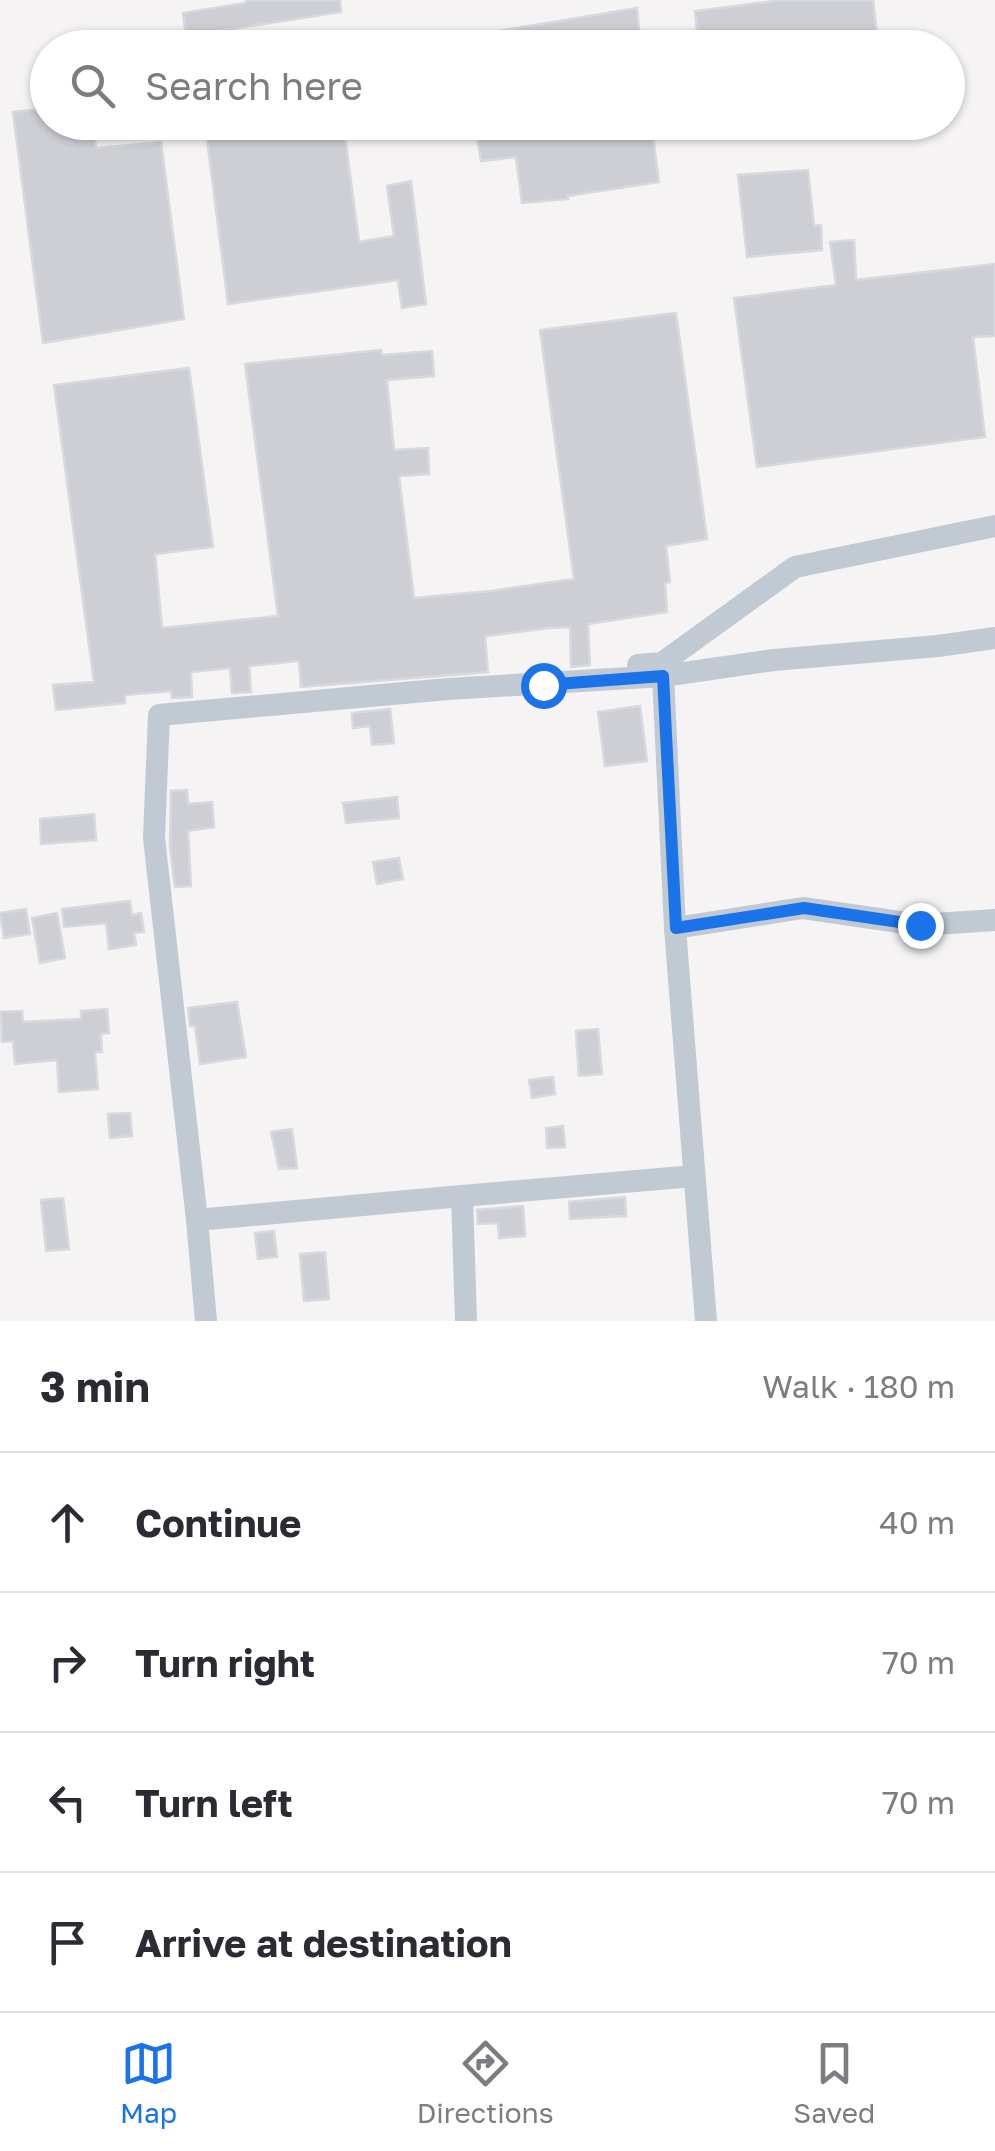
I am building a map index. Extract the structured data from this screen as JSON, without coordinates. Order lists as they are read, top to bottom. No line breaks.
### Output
{"page":{"search":"Search here","heading":["3 min","Walk · 180 m"],"list":[["Continue","40 m"],["Turn right","70 m"],["Turn left","70 m"],"Arrive at destination"],"nav":["Map","Directions","Saved"]}}
